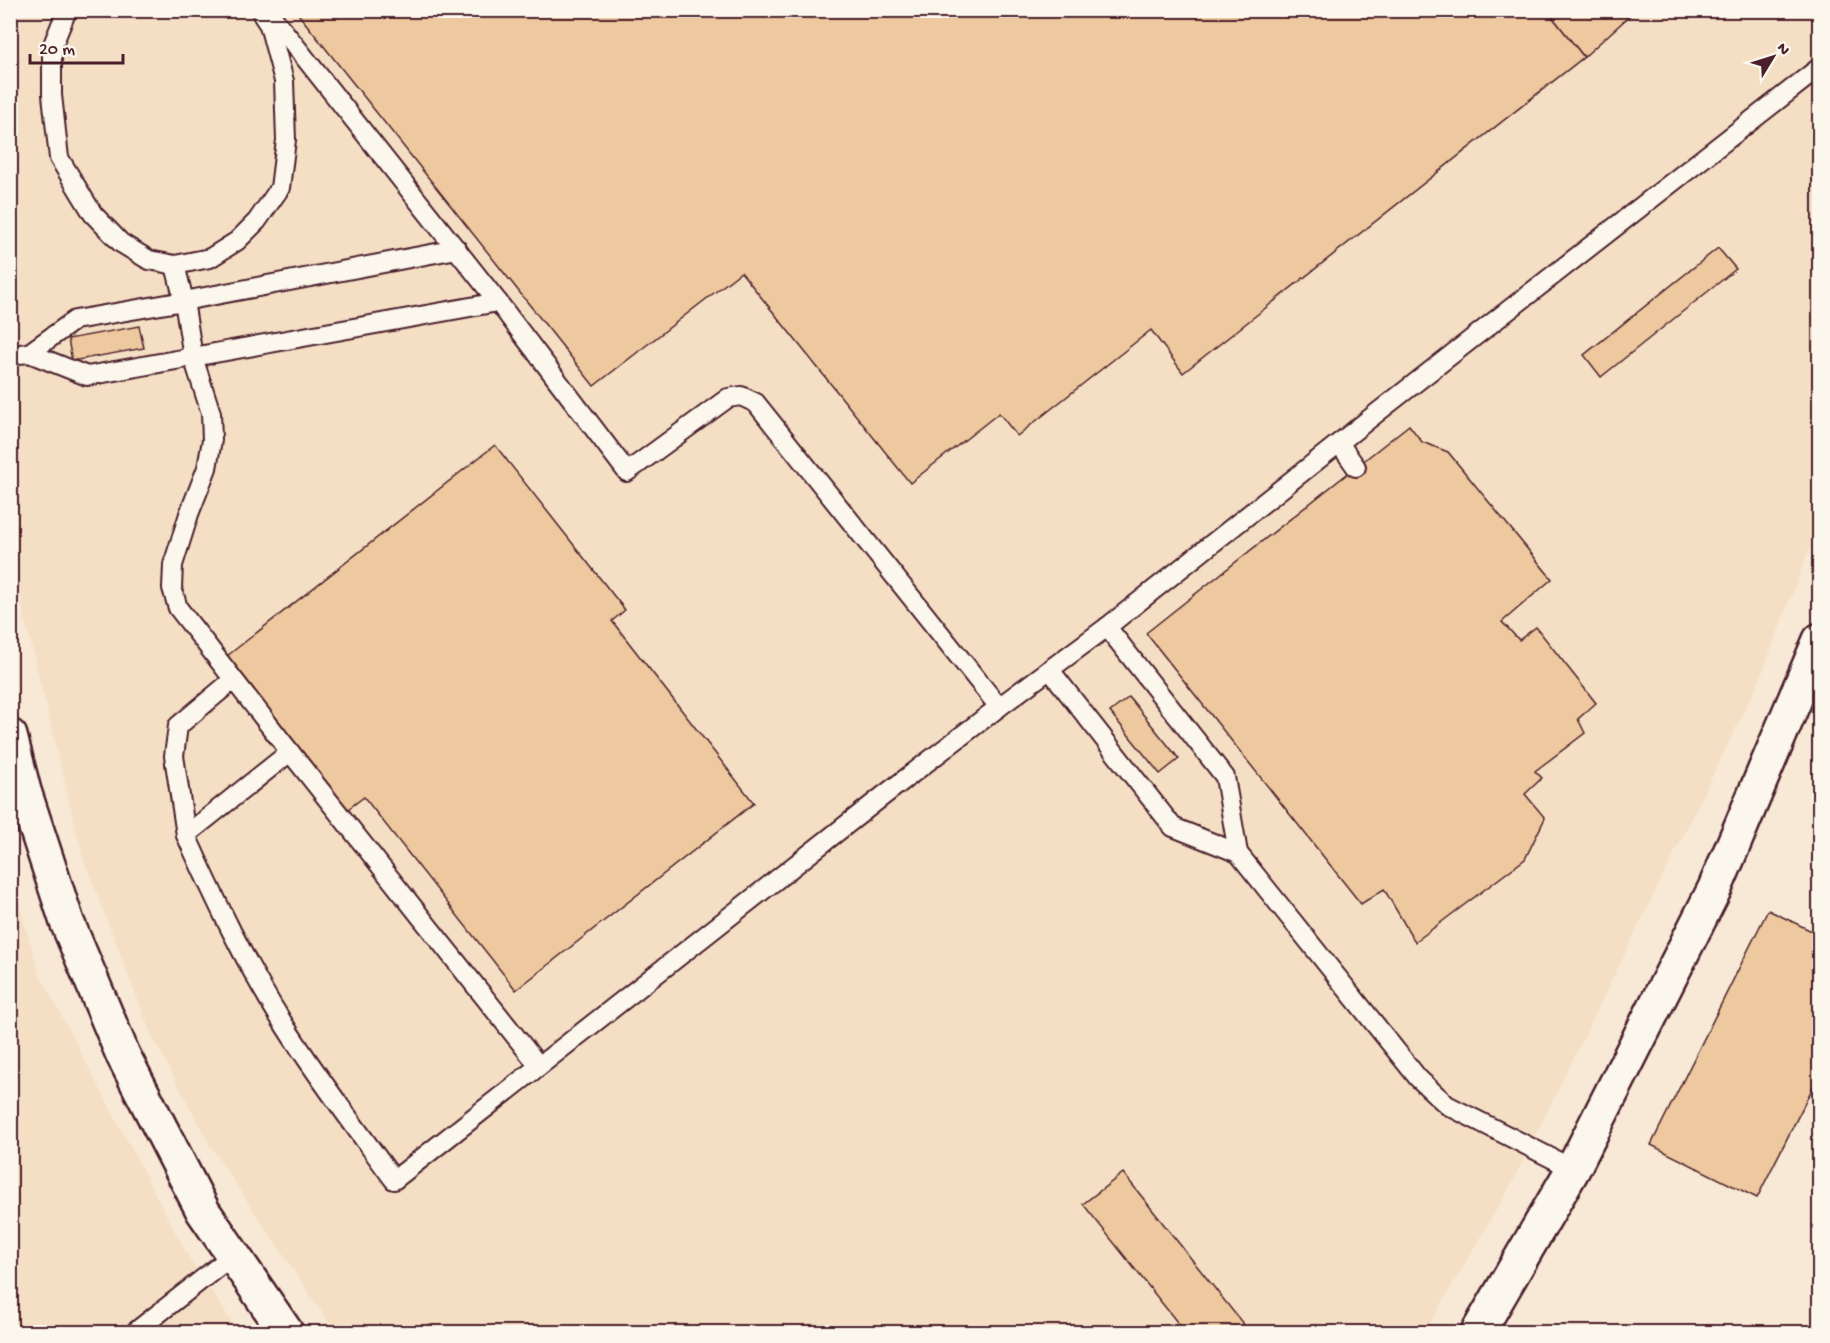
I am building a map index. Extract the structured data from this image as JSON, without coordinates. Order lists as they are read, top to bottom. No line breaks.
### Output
{"scale_bar":"20 m","north":"top right"}
